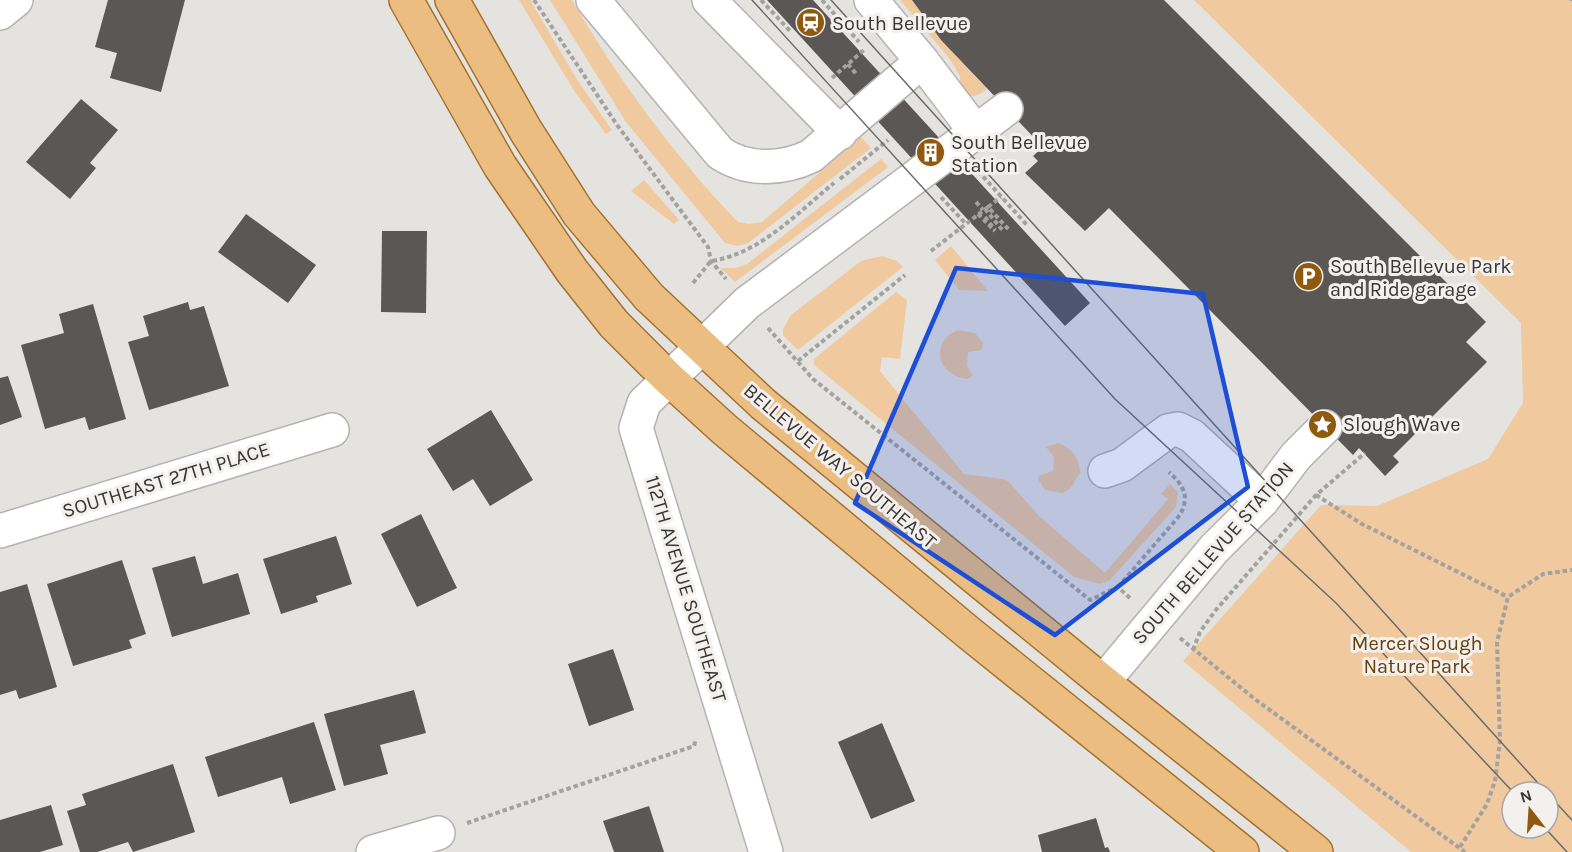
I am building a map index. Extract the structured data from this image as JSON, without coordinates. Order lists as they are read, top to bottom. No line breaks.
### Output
{"streets":{"main road":["BELLEVUE WAY SOUTHEAST"],"street":["SOUTHEAST 27TH PLACE","SOUTH BELLEVUE STATION","112TH AVENUE SOUTHEAST"]},"crossings":[["BELLEVUE WAY SOUTHEAST","SOUTH BELLEVUE STATION"],["BELLEVUE WAY SOUTHEAST","112TH AVENUE SOUTHEAST"]],"parks":["Mercer Slough Nature Park"],"places":{"station":["South Bellevue"],"building":["South Bellevue Station"],"parking":["South Bellevue Park and Ride garage"],"place":["Slough Wave"]},"north":"top"}
